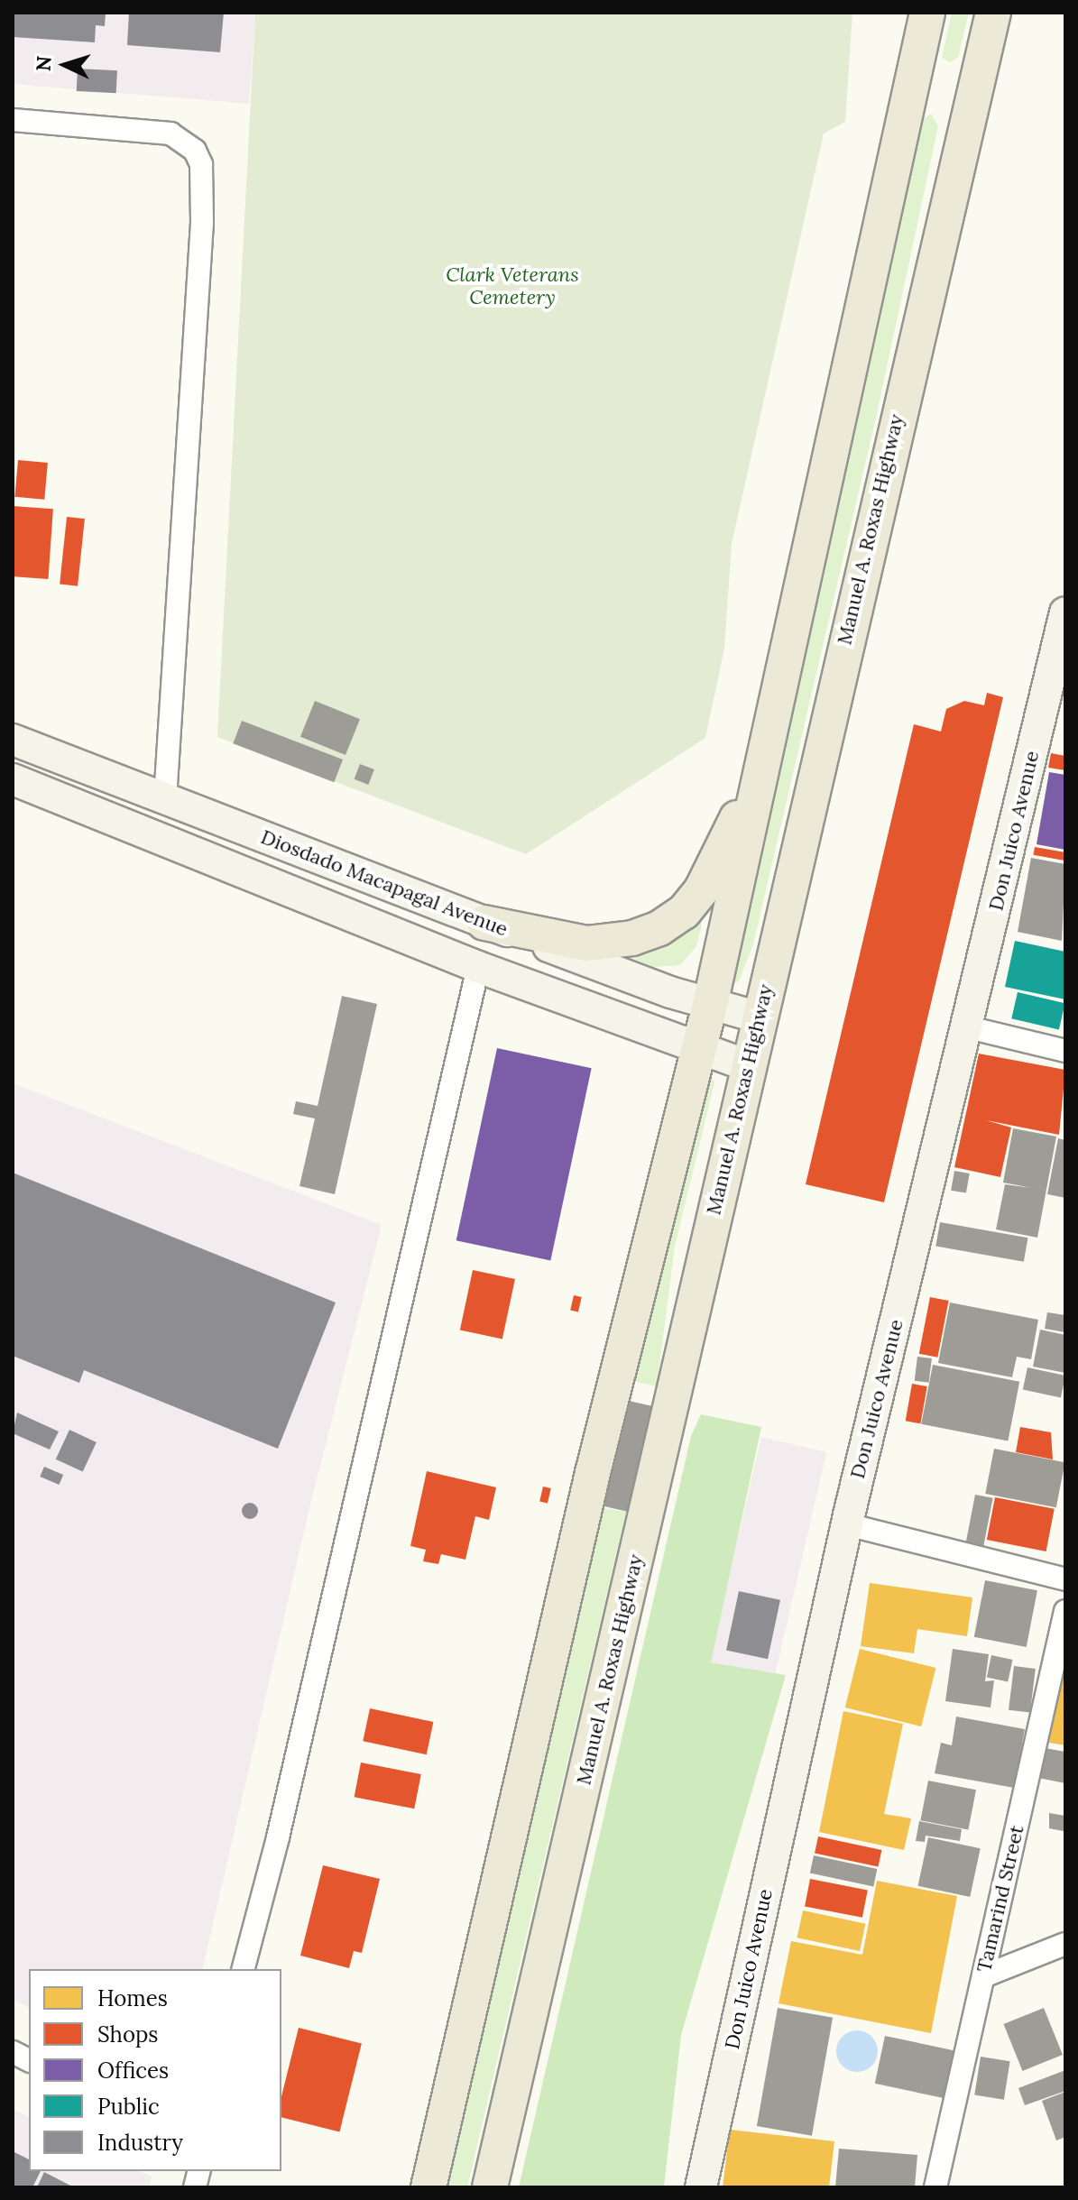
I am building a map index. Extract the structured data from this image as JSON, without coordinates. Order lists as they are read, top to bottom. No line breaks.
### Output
{"streets":{"main road":["Manuel A. Roxas Highway","Don Juico Avenue","Diosdado Macapagal Avenue"],"street":["Tamarind Street"]},"crossings":[["Manuel A. Roxas Highway","Diosdado Macapagal Avenue"]],"parks":["Clark Veterans Cemetery"],"legend":["Homes","Shops","Offices","Public","Industry"],"north":"left"}
